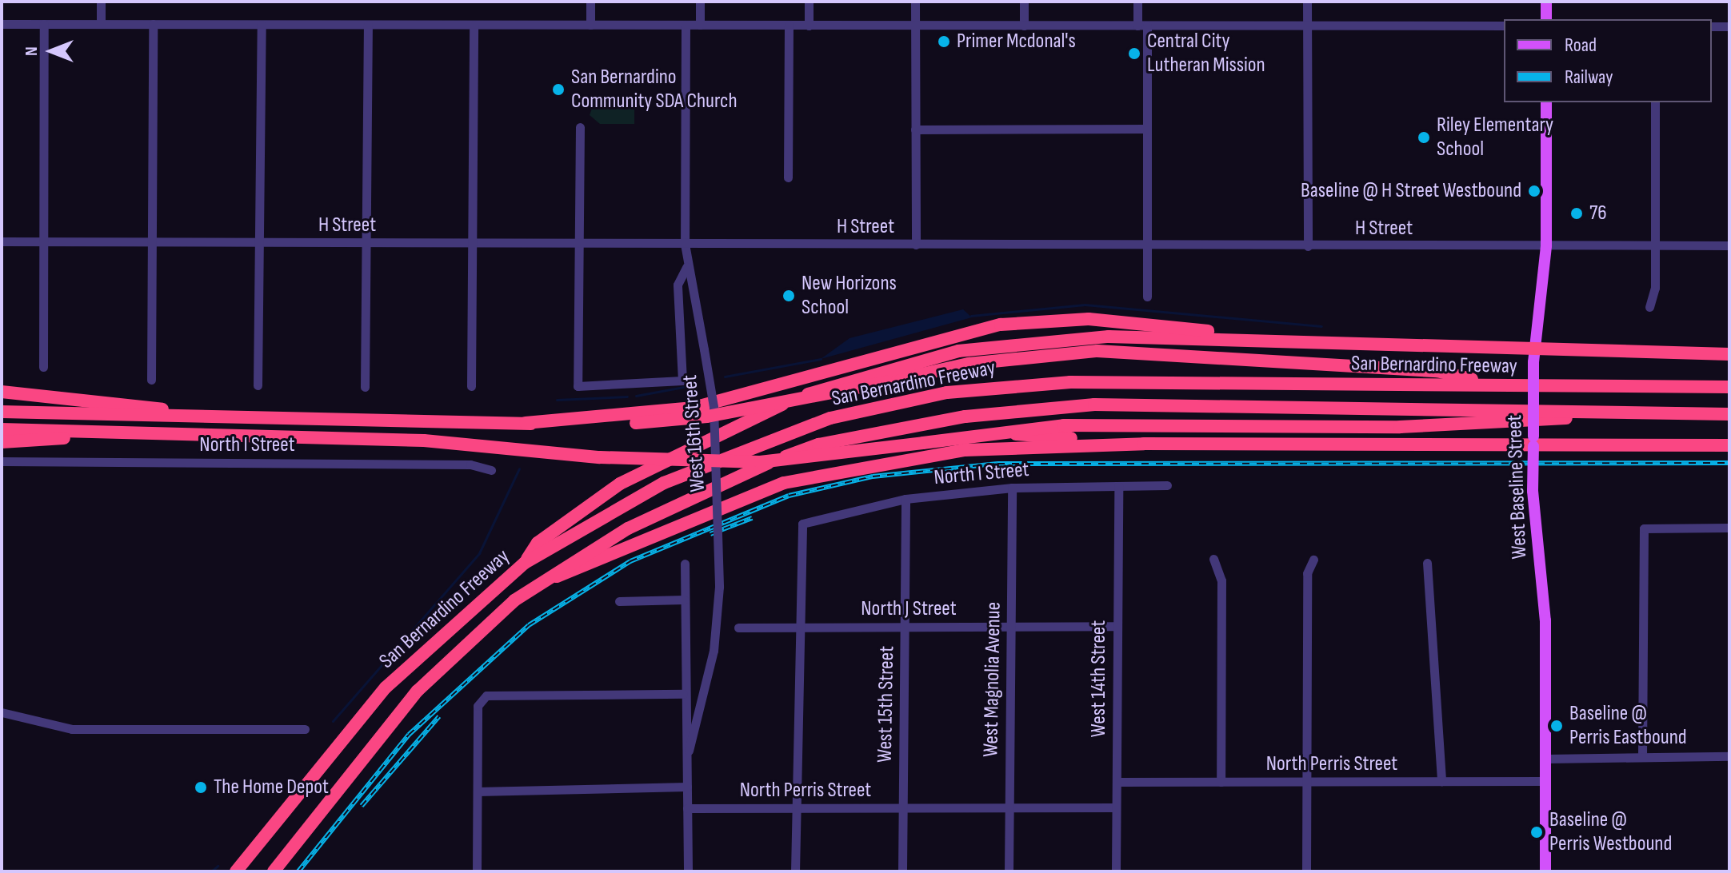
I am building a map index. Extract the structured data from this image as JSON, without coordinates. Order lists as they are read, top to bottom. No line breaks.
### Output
{"streets":{"highway":["San Bernardino Freeway"],"main road":["West Baseline Street"],"street":["H Street","West 16th Street","North I Street","North J Street","West 14th Street","West Magnolia Avenue","West 15th Street","North Perris Street"]},"crossings":[["H Street","West 16th Street"],["H Street","West Baseline Street"],["West 16th Street","North Perris Street"],["North I Street","North J Street"],["North I Street","West 14th Street"],["North I Street","West Magnolia Avenue"],["North I Street","West 15th Street"],["West Baseline Street","North Perris Street"],["North J Street","West 14th Street"],["North J Street","West Magnolia Avenue"],["North J Street","West 15th Street"],["West 14th Street","North Perris Street"],["West Magnolia Avenue","North Perris Street"],["West 15th Street","North Perris Street"]],"places":["Primer Mcdonal's","Central City Lutheran Mission","San Bernardino Community SDA Church","Riley Elementary School","Baseline @ H Street Westbound","76","New Horizons School","Baseline @ Perris Eastbound","The Home Depot","Baseline @ Perris Westbound"],"legend":["Road","Railway"],"north":"left"}
